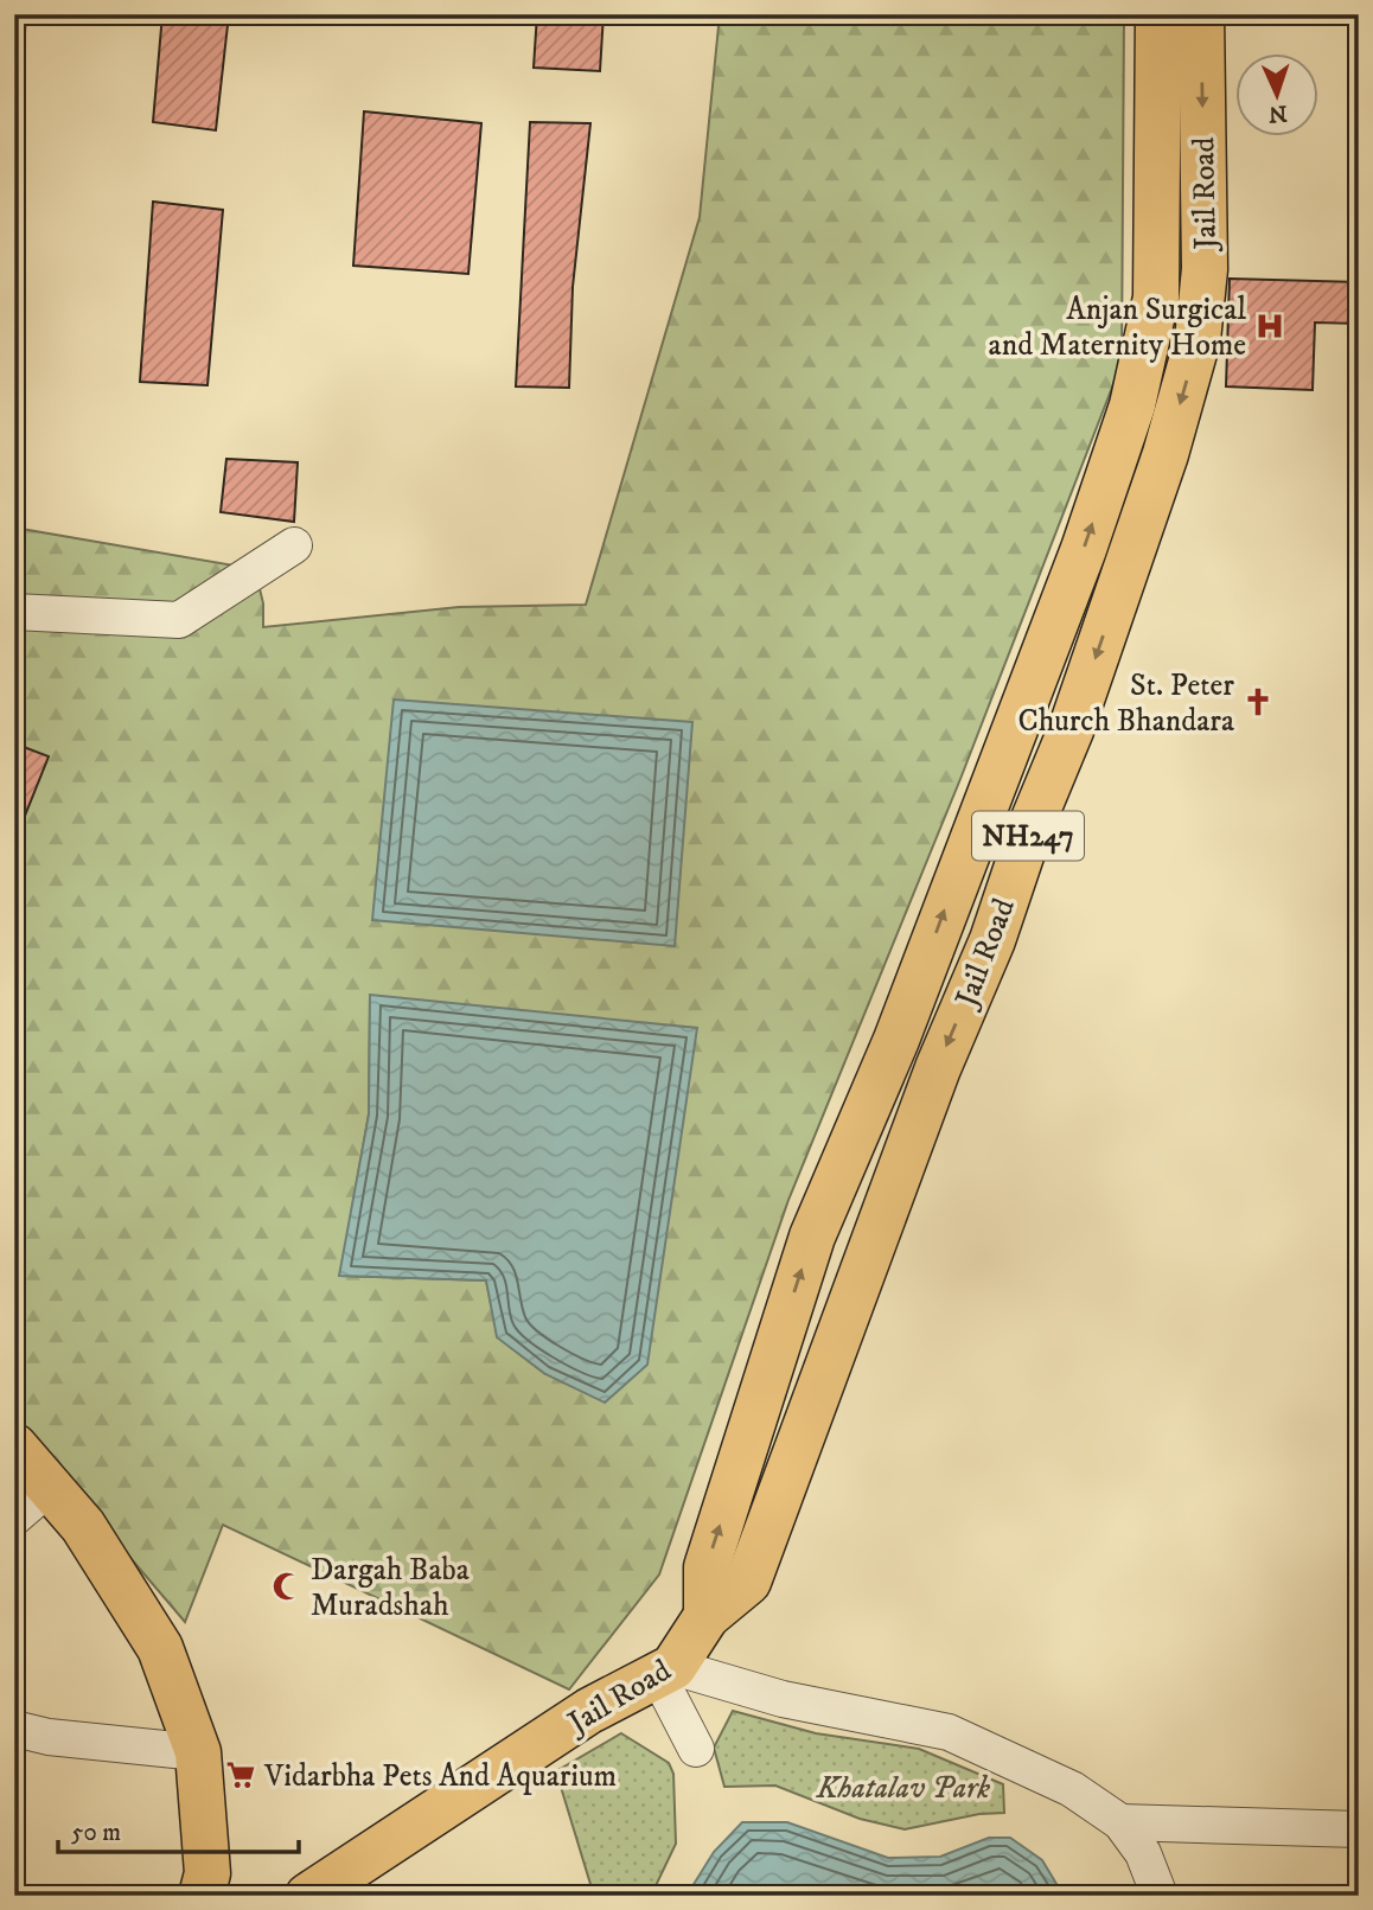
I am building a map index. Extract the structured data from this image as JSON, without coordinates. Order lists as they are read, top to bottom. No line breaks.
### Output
{"streets":{"main road":["Jail Road","NH247"]},"parks":["Khatalav Park"],"places":{"hospital":["Anjan Surgical and Maternity Home"],"church":["St. Peter Church Bhandara"],"mosque":["Dargah Baba Muradshah"],"supermarket":["Vidarbha Pets And Aquarium"]},"scale_bar":"50 m","north":"bottom"}
